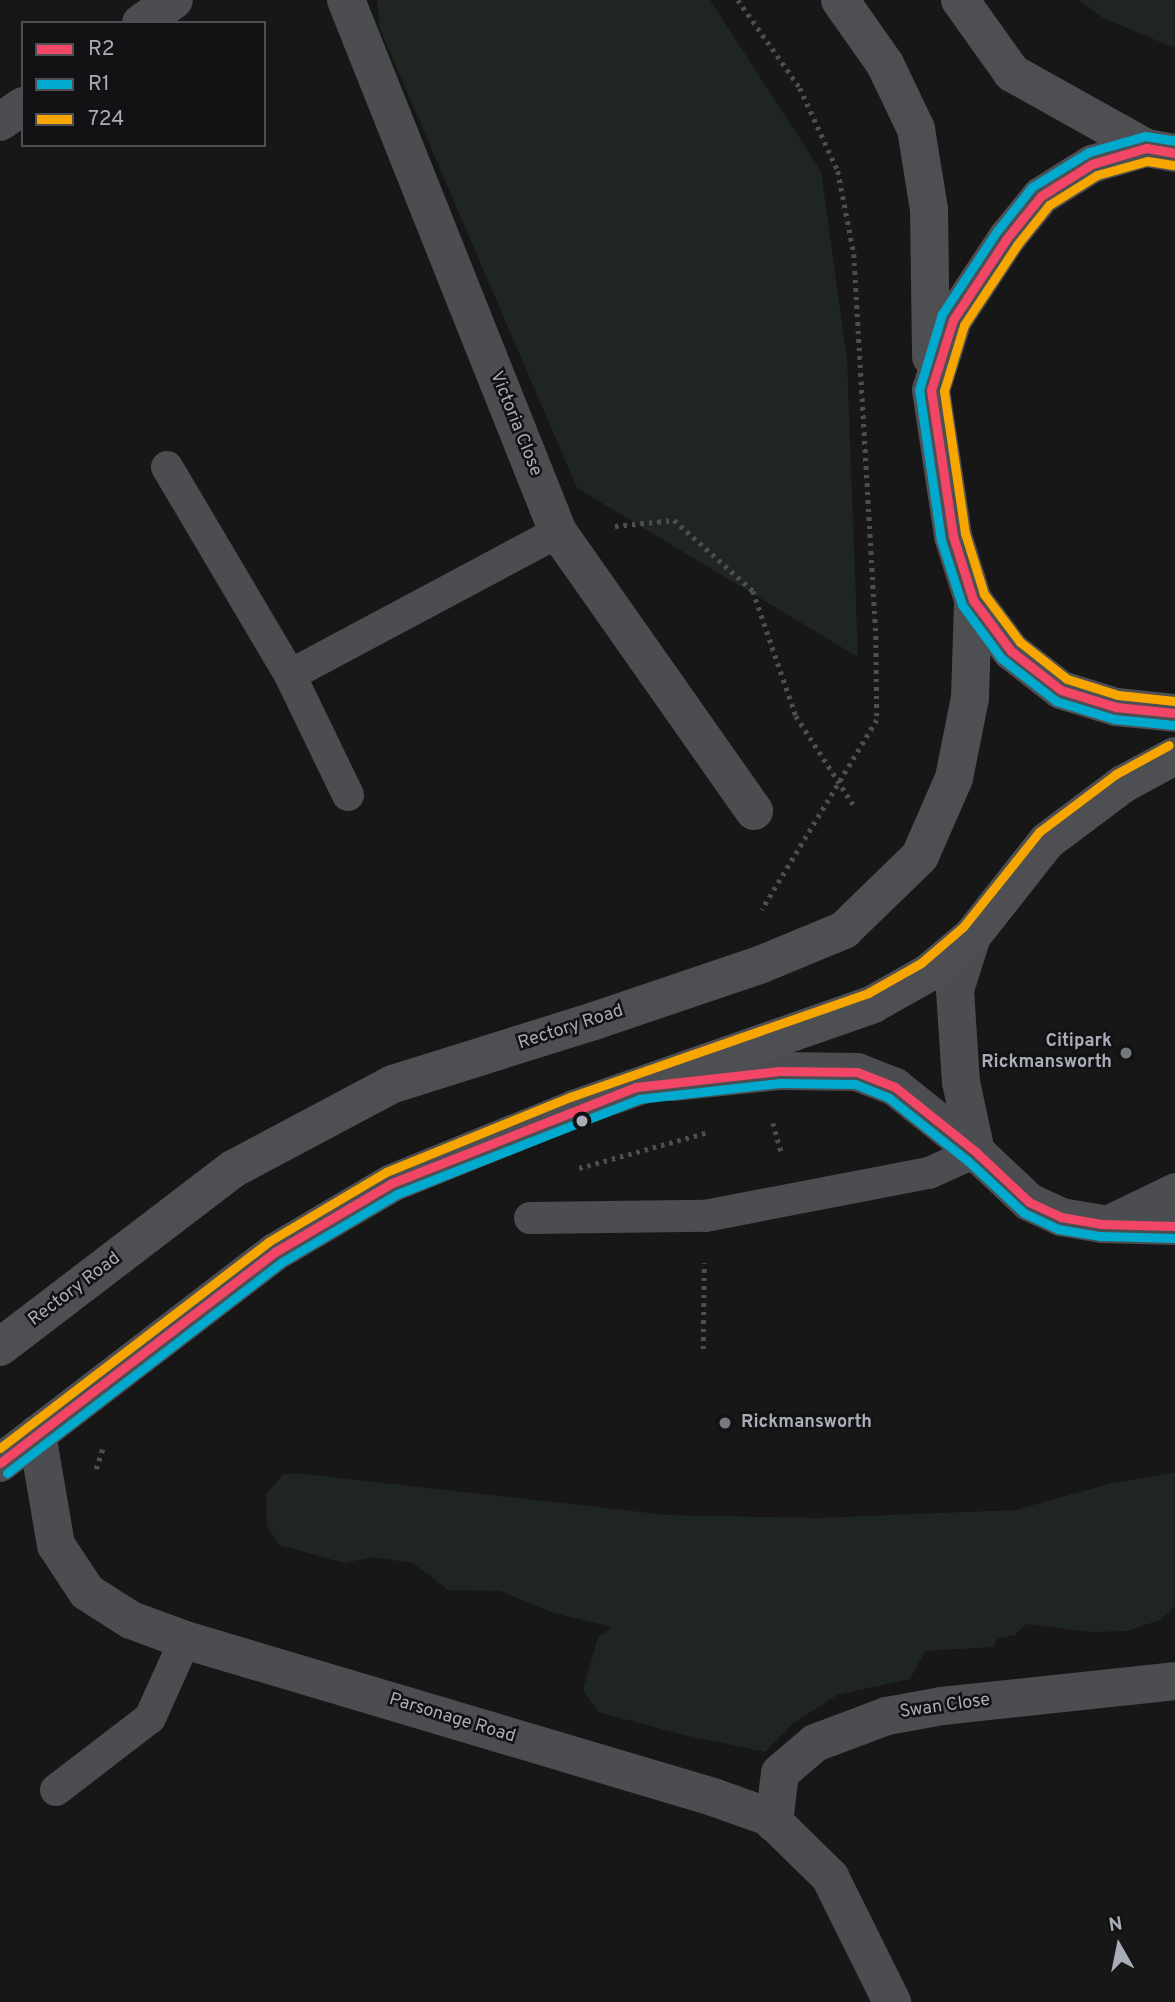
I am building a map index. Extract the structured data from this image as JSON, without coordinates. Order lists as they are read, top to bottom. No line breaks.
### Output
{"streets":{"main road":["Rectory Road"],"street":["Victoria Close","Swan Close","Parsonage Road"]},"crossings":[["Swan Close","Parsonage Road"]],"places":["Citipark Rickmansworth","Rickmansworth"],"lines":["transit line R1","transit line R2","transit line 724"],"legend":["R2","R1","724"],"north":"top"}
